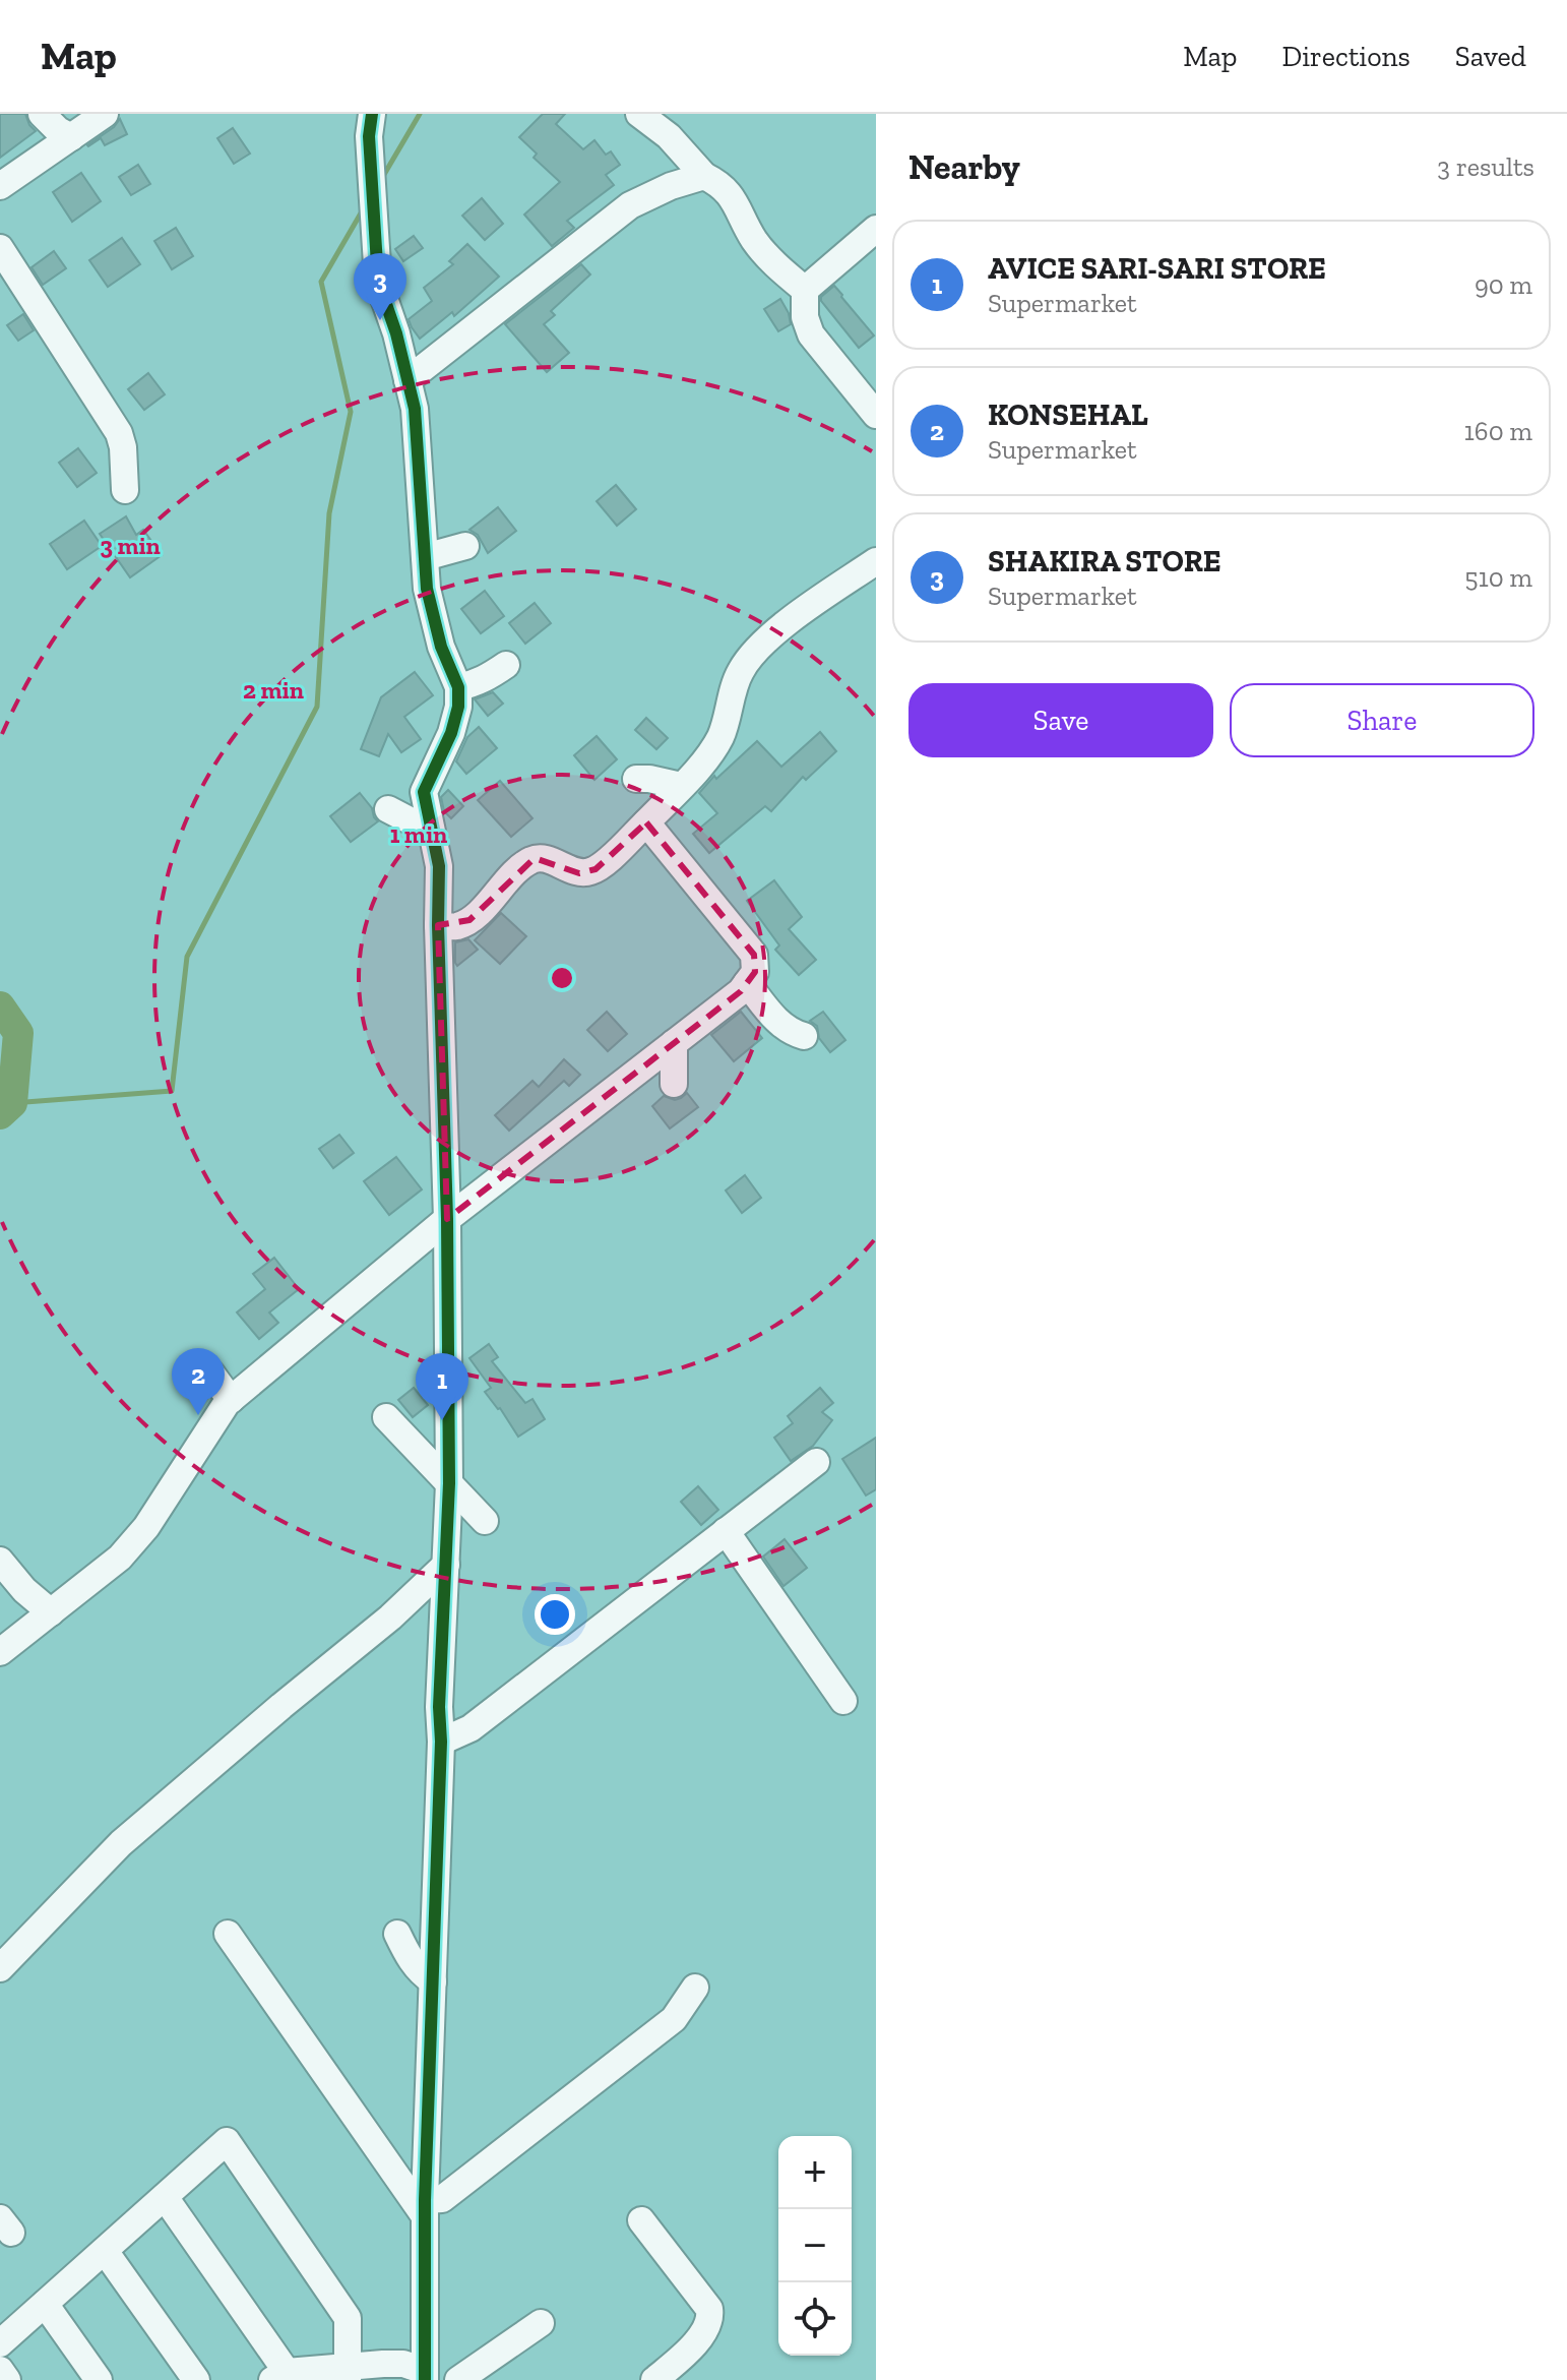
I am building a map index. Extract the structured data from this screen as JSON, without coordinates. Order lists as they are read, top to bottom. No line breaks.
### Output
{"page":{"header":"Map","nav":["Map","Directions","Saved"],"heading":["Nearby","3 results"],"list":[{"mark":"1","name":"AVICE SARI-SARI STORE","note":"Supermarket","value":"90 m"},{"mark":"2","name":"KONSEHAL","note":"Supermarket","value":"160 m"},{"mark":"3","name":"SHAKIRA STORE","note":"Supermarket","value":"510 m"}],"pins":["3","2","1"],"buttons":["Save","Share"],"map_buttons":["+","−"]},"rings":["3 min","2 min","1 min"]}
